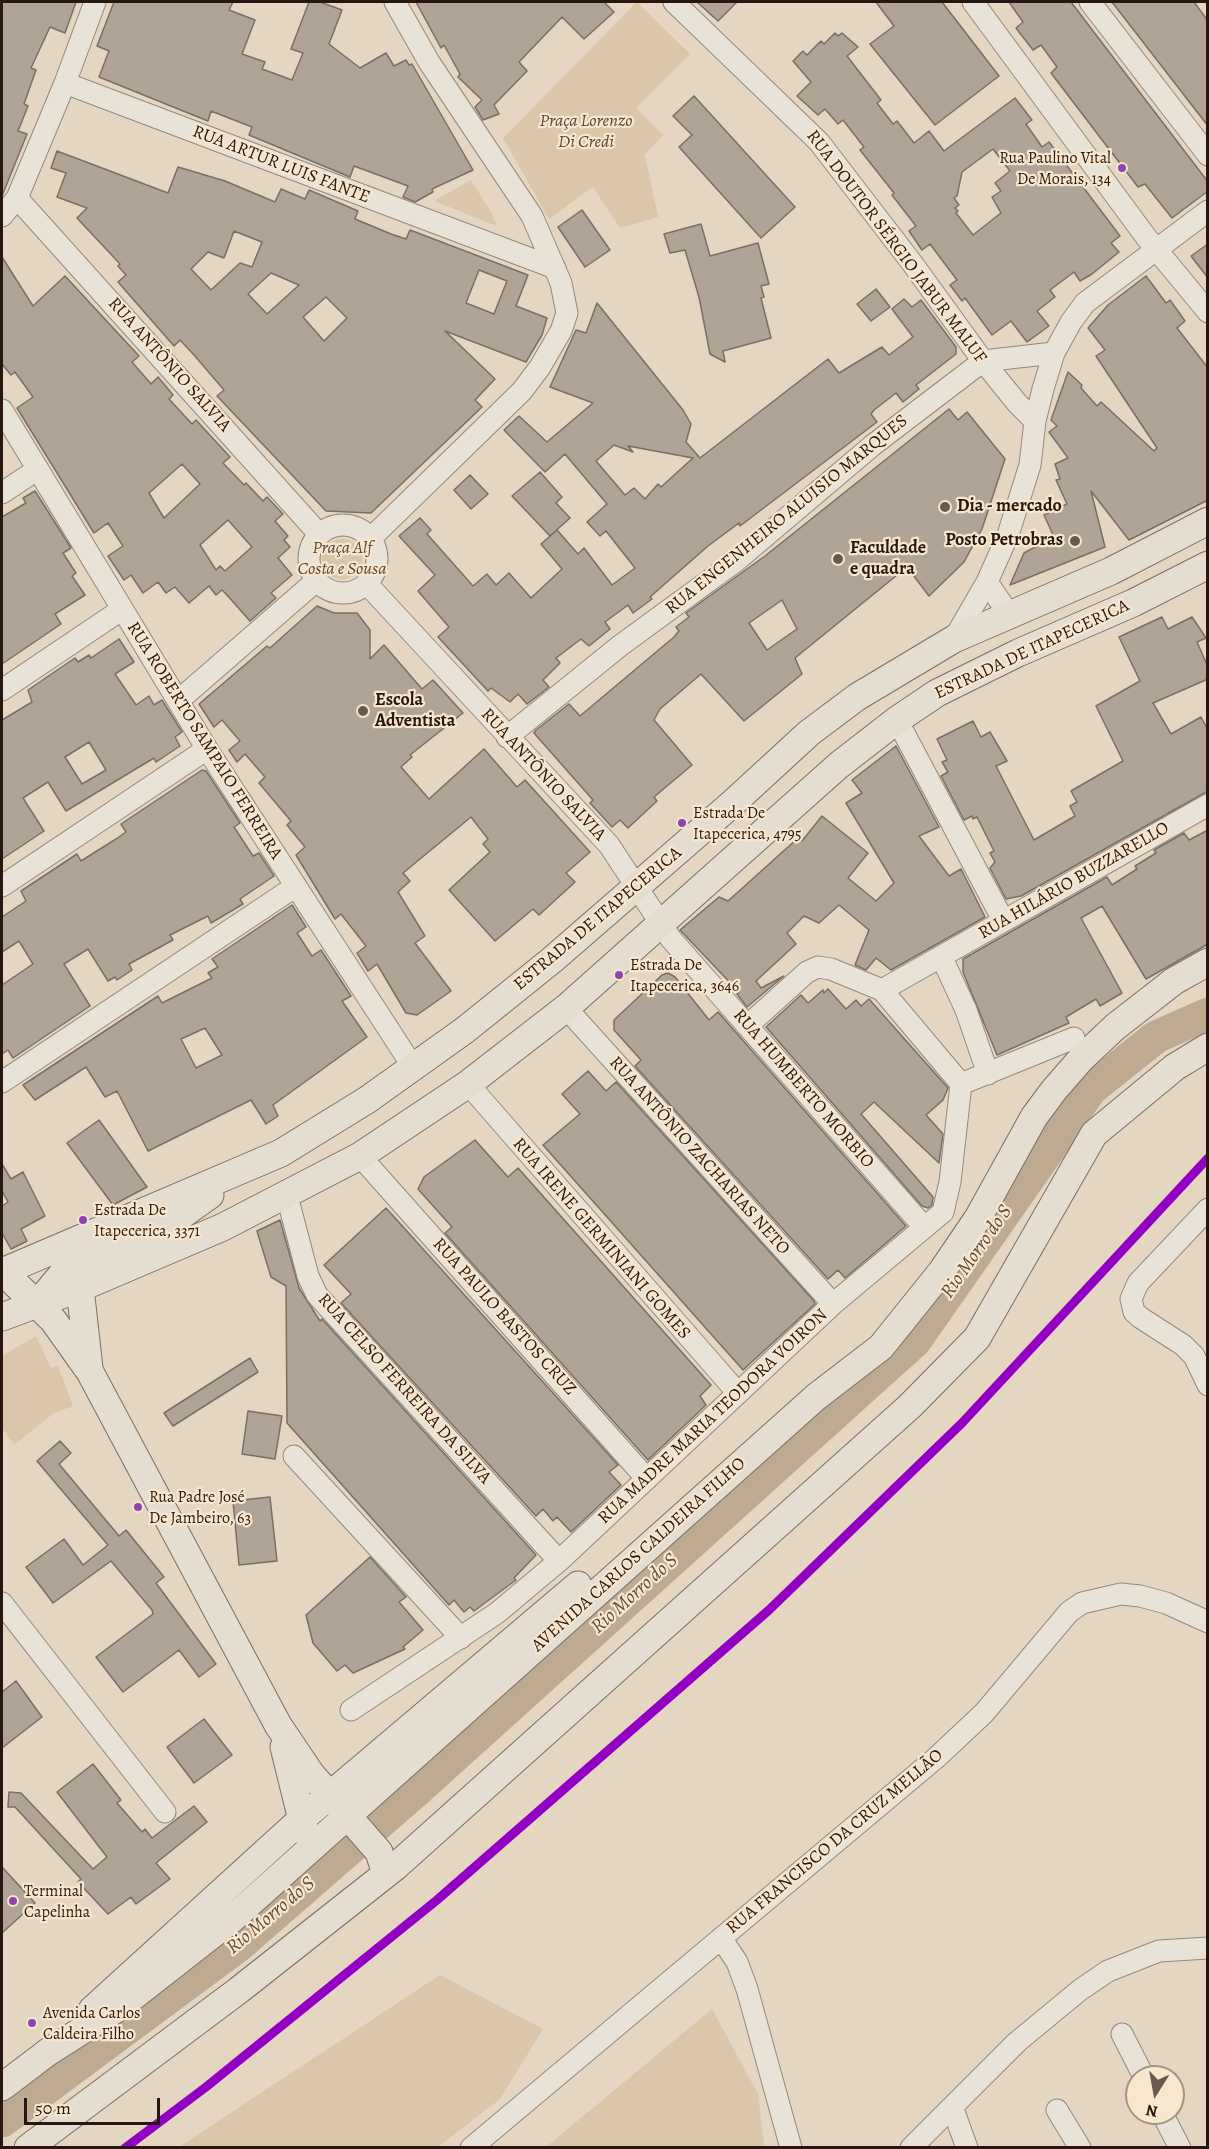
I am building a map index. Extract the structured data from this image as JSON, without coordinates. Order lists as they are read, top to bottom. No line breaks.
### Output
{"streets":{"main road":["ESTRADA DE ITAPECERICA","AVENIDA CARLOS CALDEIRA FILHO"],"street":["RUA ARTUR LUIS FANTE","RUA DOUTOR SÉRGIO JABUR MALUF","RUA ANTÔNIO SALVIA","RUA ENGENHEIRO ALUISIO MARQUES","RUA ROBERTO SAMPAIO FERREIRA","RUA HILÁRIO BUZZARELLO","RUA HUMBERTO MORBIO","RUA ANTÔNIO ZACHARIAS NETO","RUA IRENE GERMINIANI GOMES","RUA PAULO BASTOS CRUZ","RUA CELSO FERREIRA DA SILVA","RUA MADRE MARIA TEODORA VOIRON","RUA FRANCISCO DA CRUZ MELLÃO"]},"crossings":[["RUA DOUTOR SÉRGIO JABUR MALUF","RUA ENGENHEIRO ALUISIO MARQUES"],["RUA ANTÔNIO SALVIA","RUA ENGENHEIRO ALUISIO MARQUES"],["RUA ANTÔNIO SALVIA","ESTRADA DE ITAPECERICA"],["RUA ANTÔNIO SALVIA","RUA HUMBERTO MORBIO"],["ESTRADA DE ITAPECERICA","RUA ROBERTO SAMPAIO FERREIRA"],["ESTRADA DE ITAPECERICA","RUA HUMBERTO MORBIO"],["ESTRADA DE ITAPECERICA","RUA ANTÔNIO ZACHARIAS NETO"],["ESTRADA DE ITAPECERICA","RUA IRENE GERMINIANI GOMES"],["ESTRADA DE ITAPECERICA","RUA PAULO BASTOS CRUZ"],["ESTRADA DE ITAPECERICA","RUA CELSO FERREIRA DA SILVA"],["RUA HUMBERTO MORBIO","RUA MADRE MARIA TEODORA VOIRON"],["RUA ANTÔNIO ZACHARIAS NETO","RUA MADRE MARIA TEODORA VOIRON"],["RUA IRENE GERMINIANI GOMES","RUA MADRE MARIA TEODORA VOIRON"],["RUA PAULO BASTOS CRUZ","RUA MADRE MARIA TEODORA VOIRON"],["RUA CELSO FERREIRA DA SILVA","RUA MADRE MARIA TEODORA VOIRON"]],"water":["Rio Morro do S"],"parks":["Praça Lorenzo Di Credi","Praça Alf Costa e Sousa"],"places":["Rua Paulino Vital De Morais, 134","Dia - mercado","Posto Petrobras","Faculdade e quadra","Escola Adventista","Estrada De Itapecerica, 4795","Estrada De Itapecerica, 3646","Estrada De Itapecerica, 3371","Rua Padre José De Jambeiro, 63","Terminal Capelinha","Avenida Carlos Caldeira Filho"],"scale_bar":"50 m","north":"bottom"}
